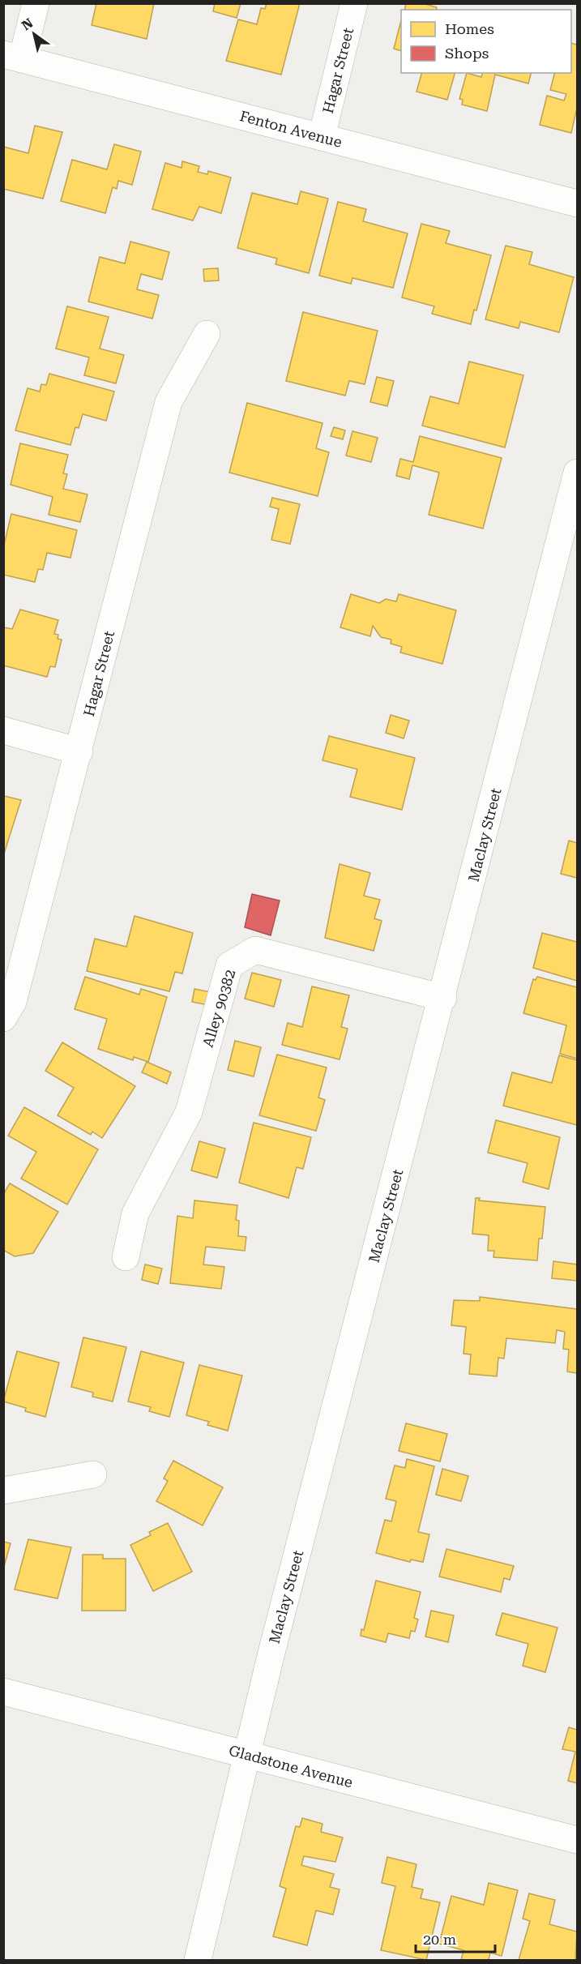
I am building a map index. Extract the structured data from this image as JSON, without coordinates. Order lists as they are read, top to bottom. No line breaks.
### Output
{"streets":{"street":["Hagar Street","Fenton Avenue","Maclay Street","Alley 90382","Gladstone Avenue"]},"crossings":[["Hagar Street","Fenton Avenue"],["Maclay Street","Alley 90382"],["Maclay Street","Gladstone Avenue"]],"legend":["Homes","Shops"],"scale_bar":"20 m","north":"top left"}
